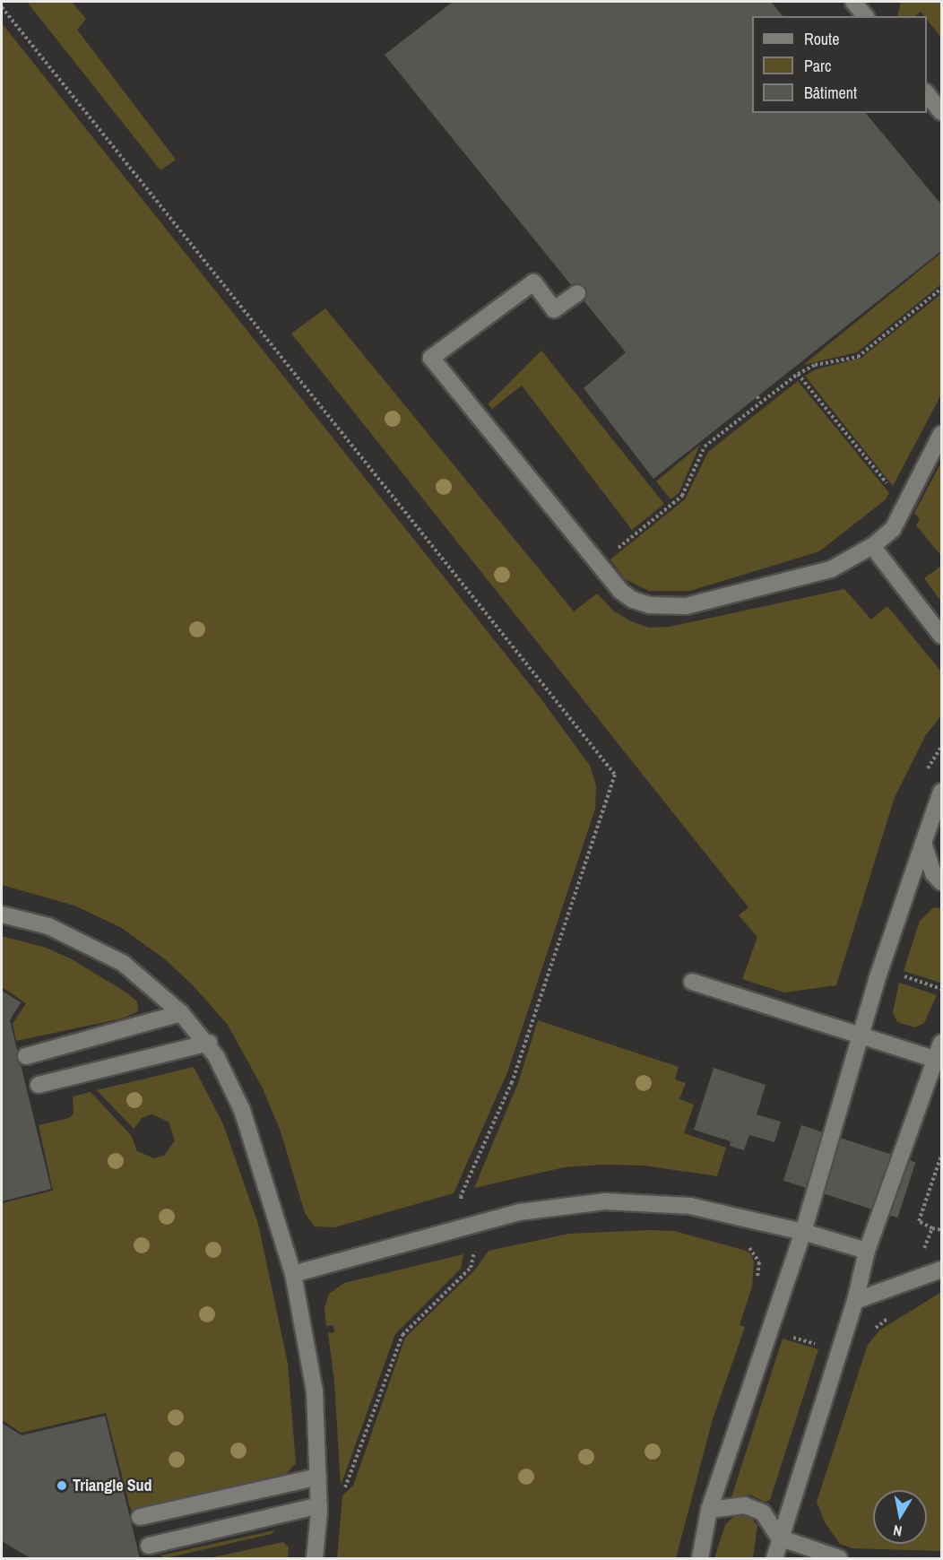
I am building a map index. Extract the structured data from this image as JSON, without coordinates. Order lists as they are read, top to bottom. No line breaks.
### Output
{"places":["Triangle Sud"],"legend":["Route","Parc","Bâtiment"],"north":"bottom"}
